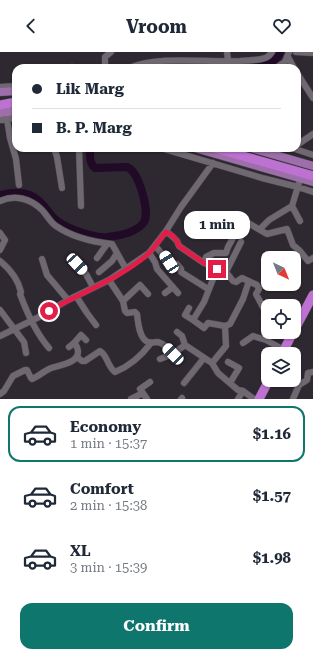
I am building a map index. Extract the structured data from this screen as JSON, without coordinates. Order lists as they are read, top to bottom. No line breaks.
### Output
{"north":"bottom right","page":{"header":"Vroom","banner":["Lik Marg","B. P. Marg"],"bubble":"1 min","list":[{"name":"Economy","note":"1 min · 15:37","value":"$1.16"},{"name":"Comfort","note":"2 min · 15:38","value":"$1.57"},{"name":"XL","note":"3 min · 15:39","value":"$1.98"}],"buttons":"Confirm"}}
